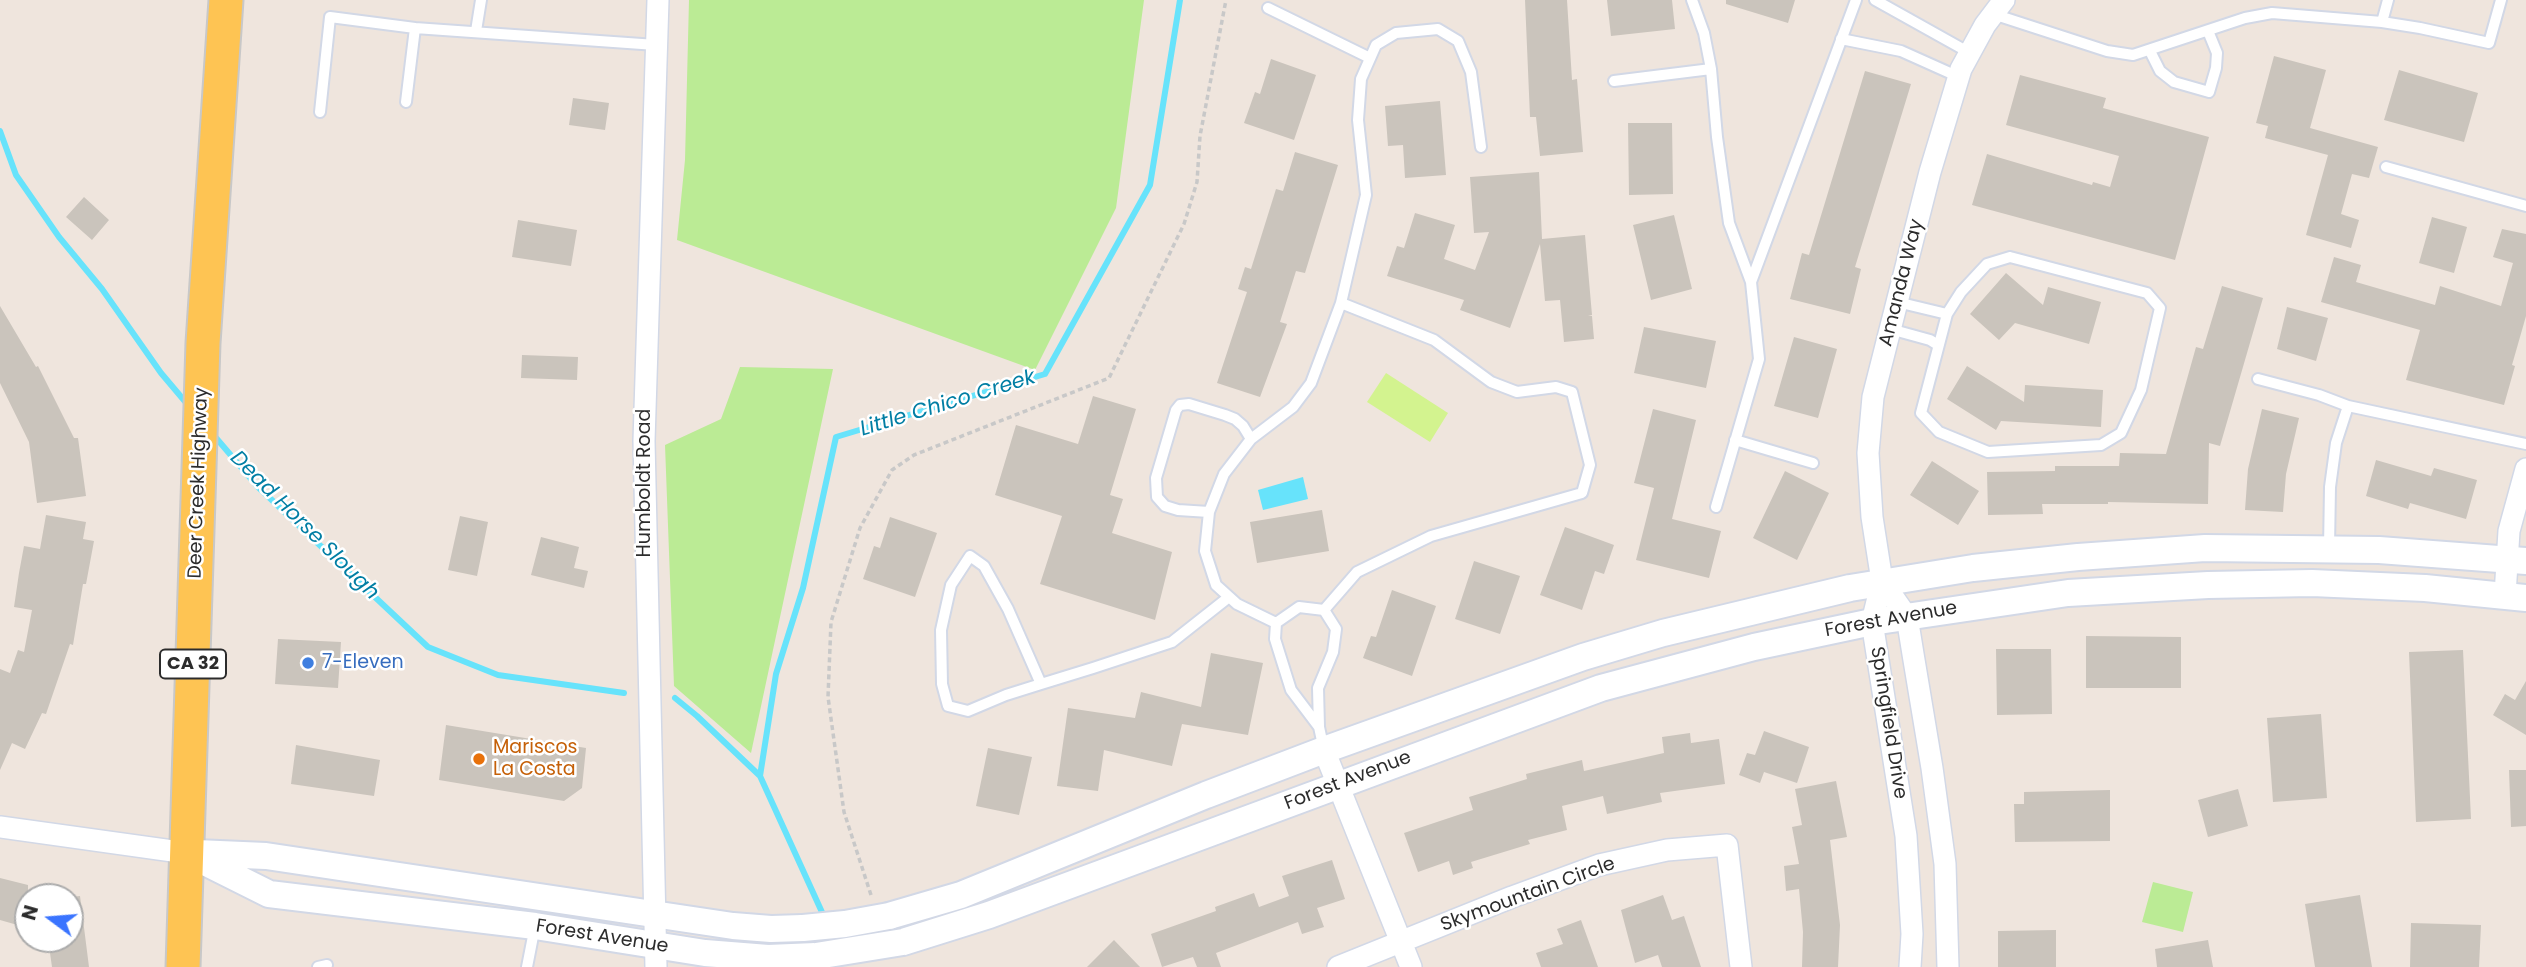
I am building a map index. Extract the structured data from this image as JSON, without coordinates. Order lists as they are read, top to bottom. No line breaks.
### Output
{"streets":{"main road":["Deer Creek Highway","CA 32"],"street":["Amanda Way","Humboldt Road","Forest Avenue","Springfield Drive","Skymountain Circle"]},"crossings":[["Amanda Way","Forest Avenue"],["Amanda Way","Springfield Drive"],["Deer Creek Highway","Forest Avenue"],["Humboldt Road","Forest Avenue"],["Forest Avenue","Springfield Drive"]],"water":["Little Chico Creek","Dead Horse Slough"],"places":["7-Eleven","Mariscos La Costa"],"north":"left"}
